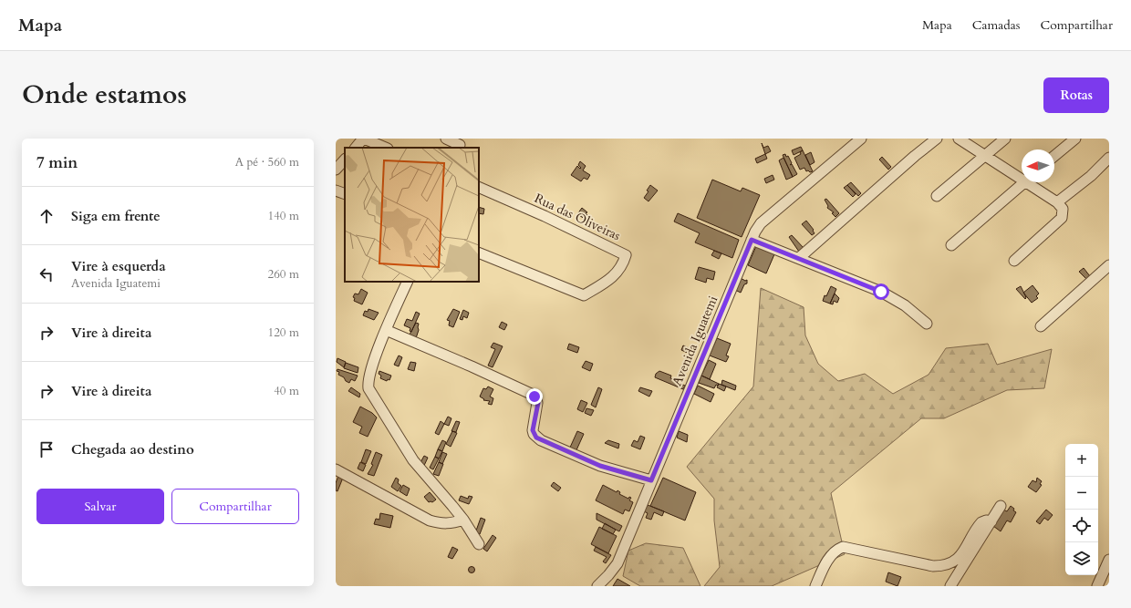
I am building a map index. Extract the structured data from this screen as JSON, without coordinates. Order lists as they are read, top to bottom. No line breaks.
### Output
{"streets":{"street":["Rua das Oliveiras","Avenida Iguatemi"]},"north":"left","page":{"header":"Mapa","nav":["Mapa","Camadas","Compartilhar"],"title":"Onde estamos","buttons":["Rotas",["Salvar","Compartilhar"]],"heading":["7 min","A pé · 560 m"],"list":[["Siga em frente","140 m"],["Vire à esquerda","Avenida Iguatemi","260 m"],["Vire à direita","120 m"],["Vire à direita","40 m"],"Chegada ao destino"],"map_buttons":["+","−"]}}
